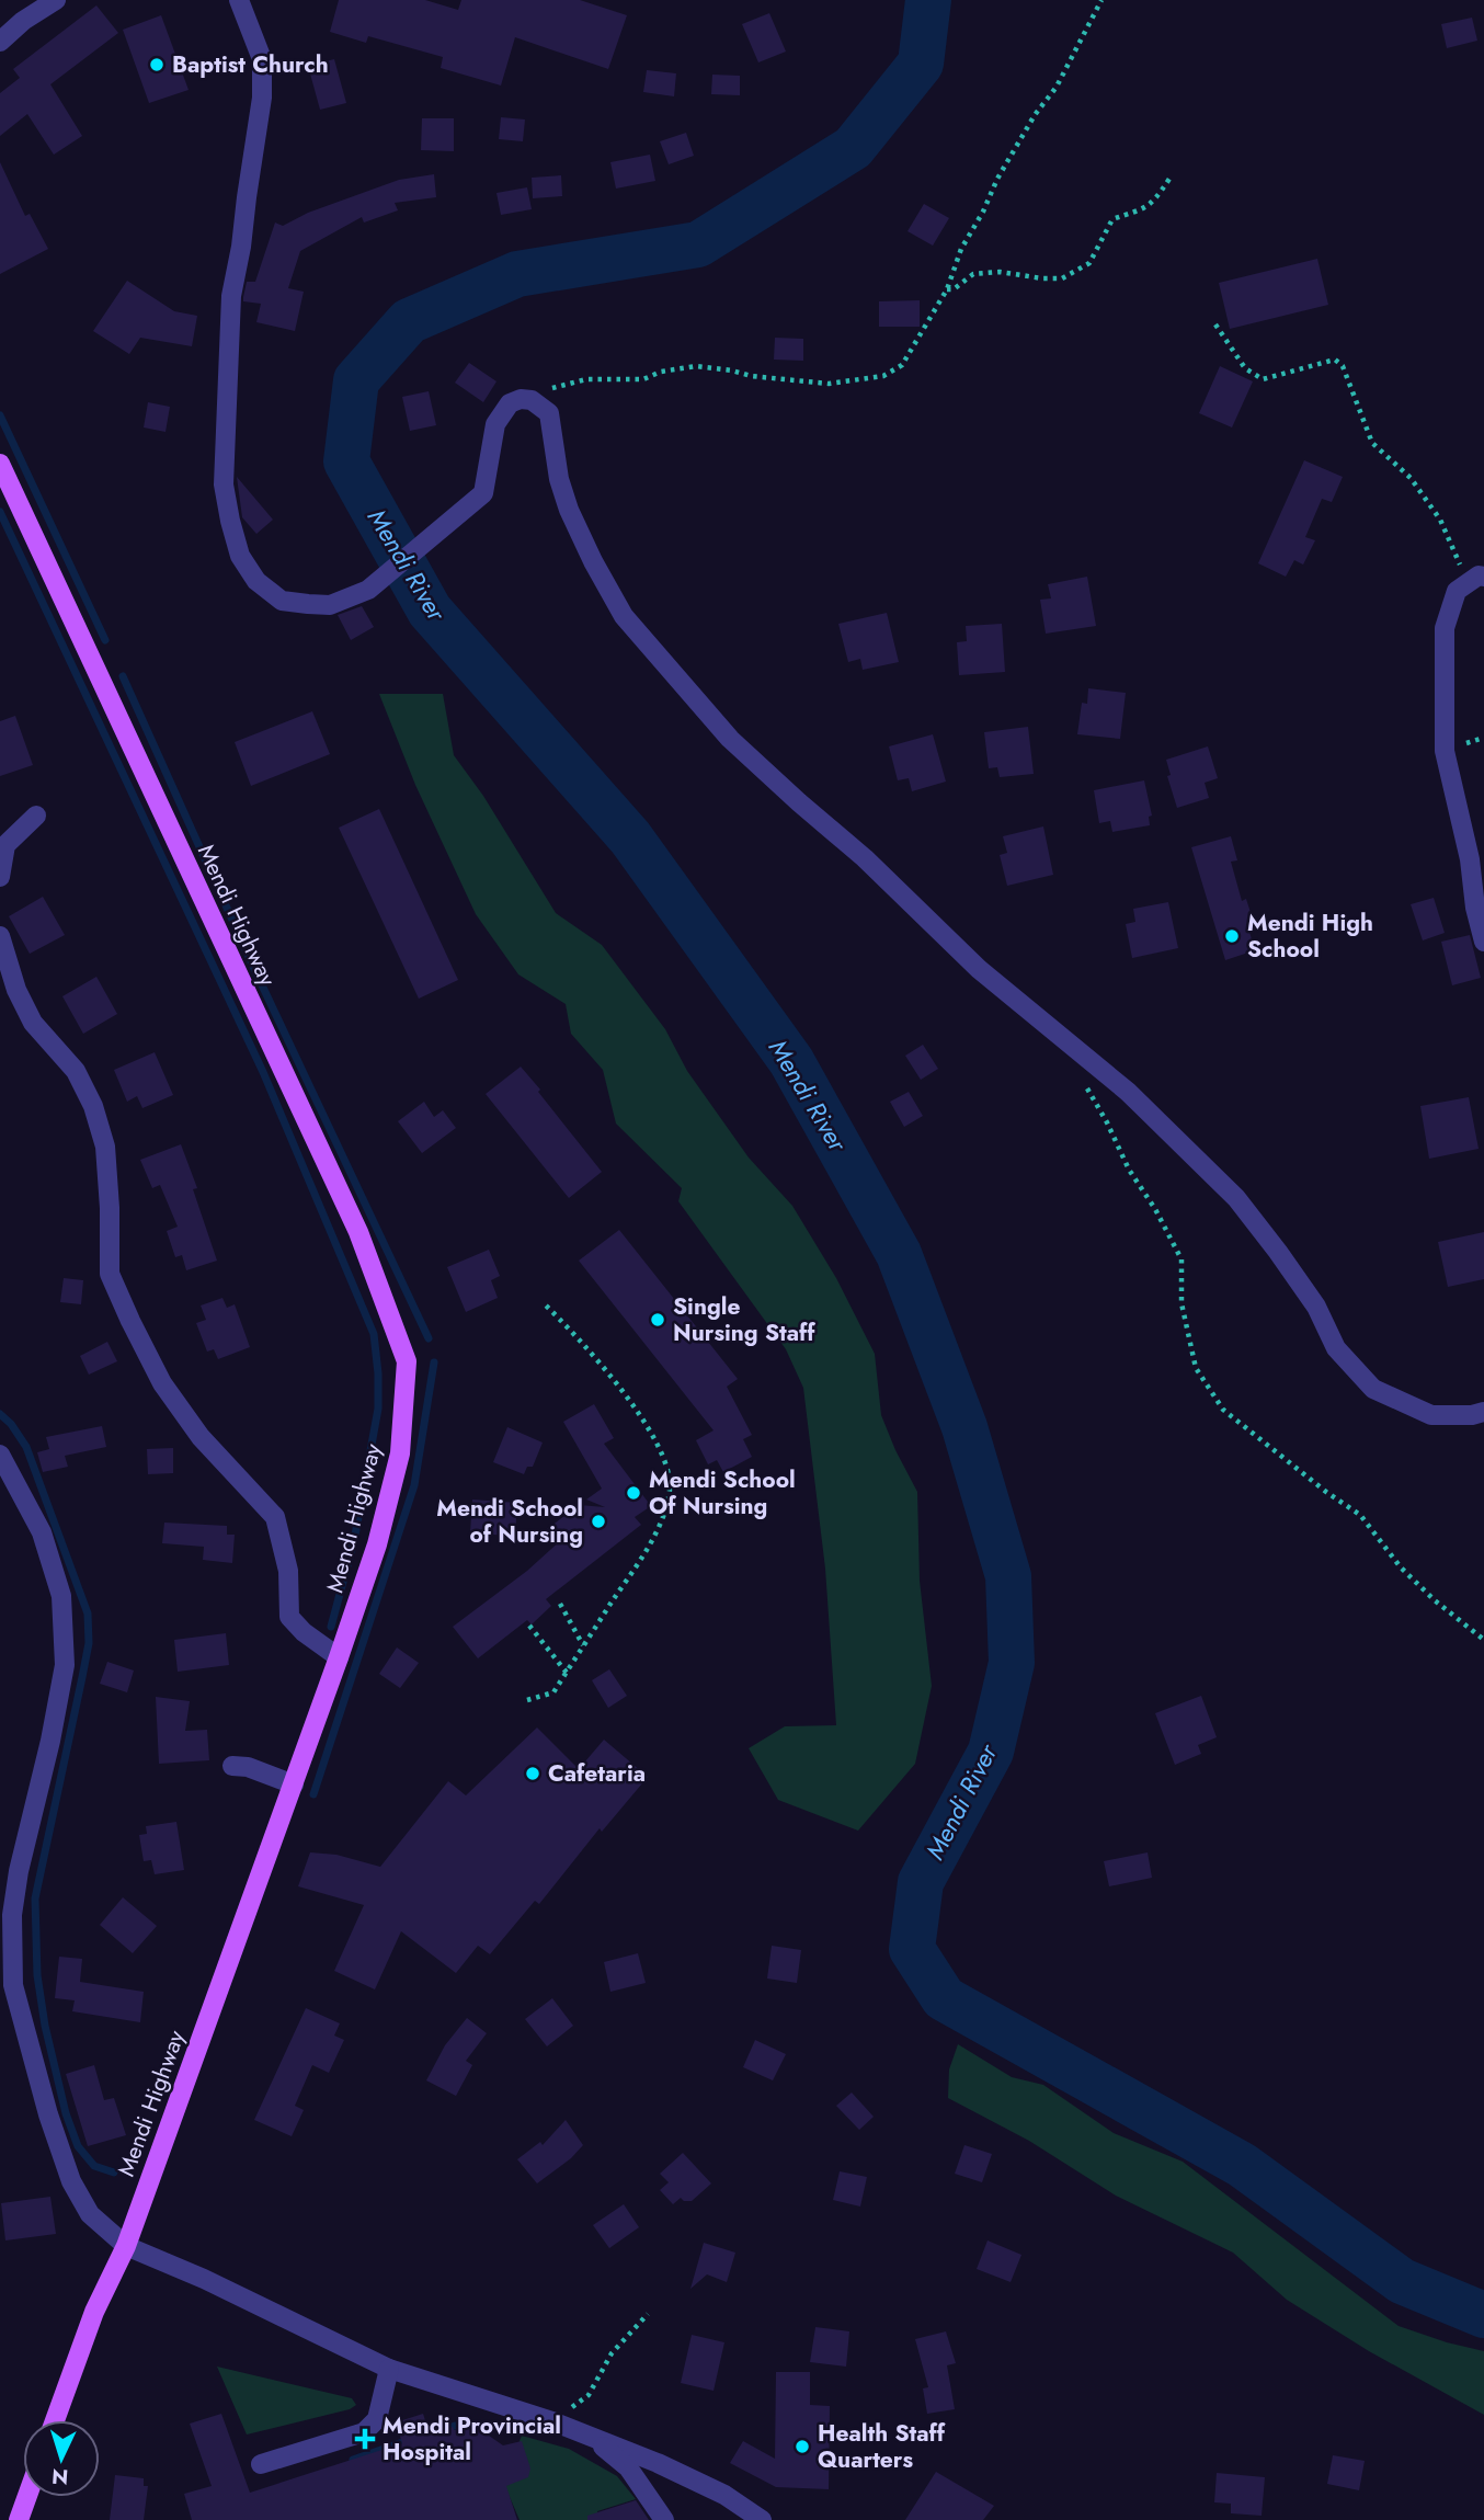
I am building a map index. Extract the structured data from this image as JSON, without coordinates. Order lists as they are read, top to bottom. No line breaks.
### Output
{"streets":{"main road":["Mendi Highway"]},"water":["Mendi River"],"places":{"other":["Baptist Church","Mendi High School","Single Nursing Staff","Mendi School Of Nursing","Mendi School of Nursing","Cafetaria","Health Staff Quarters"],"health":["Mendi Provincial Hospital"]},"north":"bottom"}
